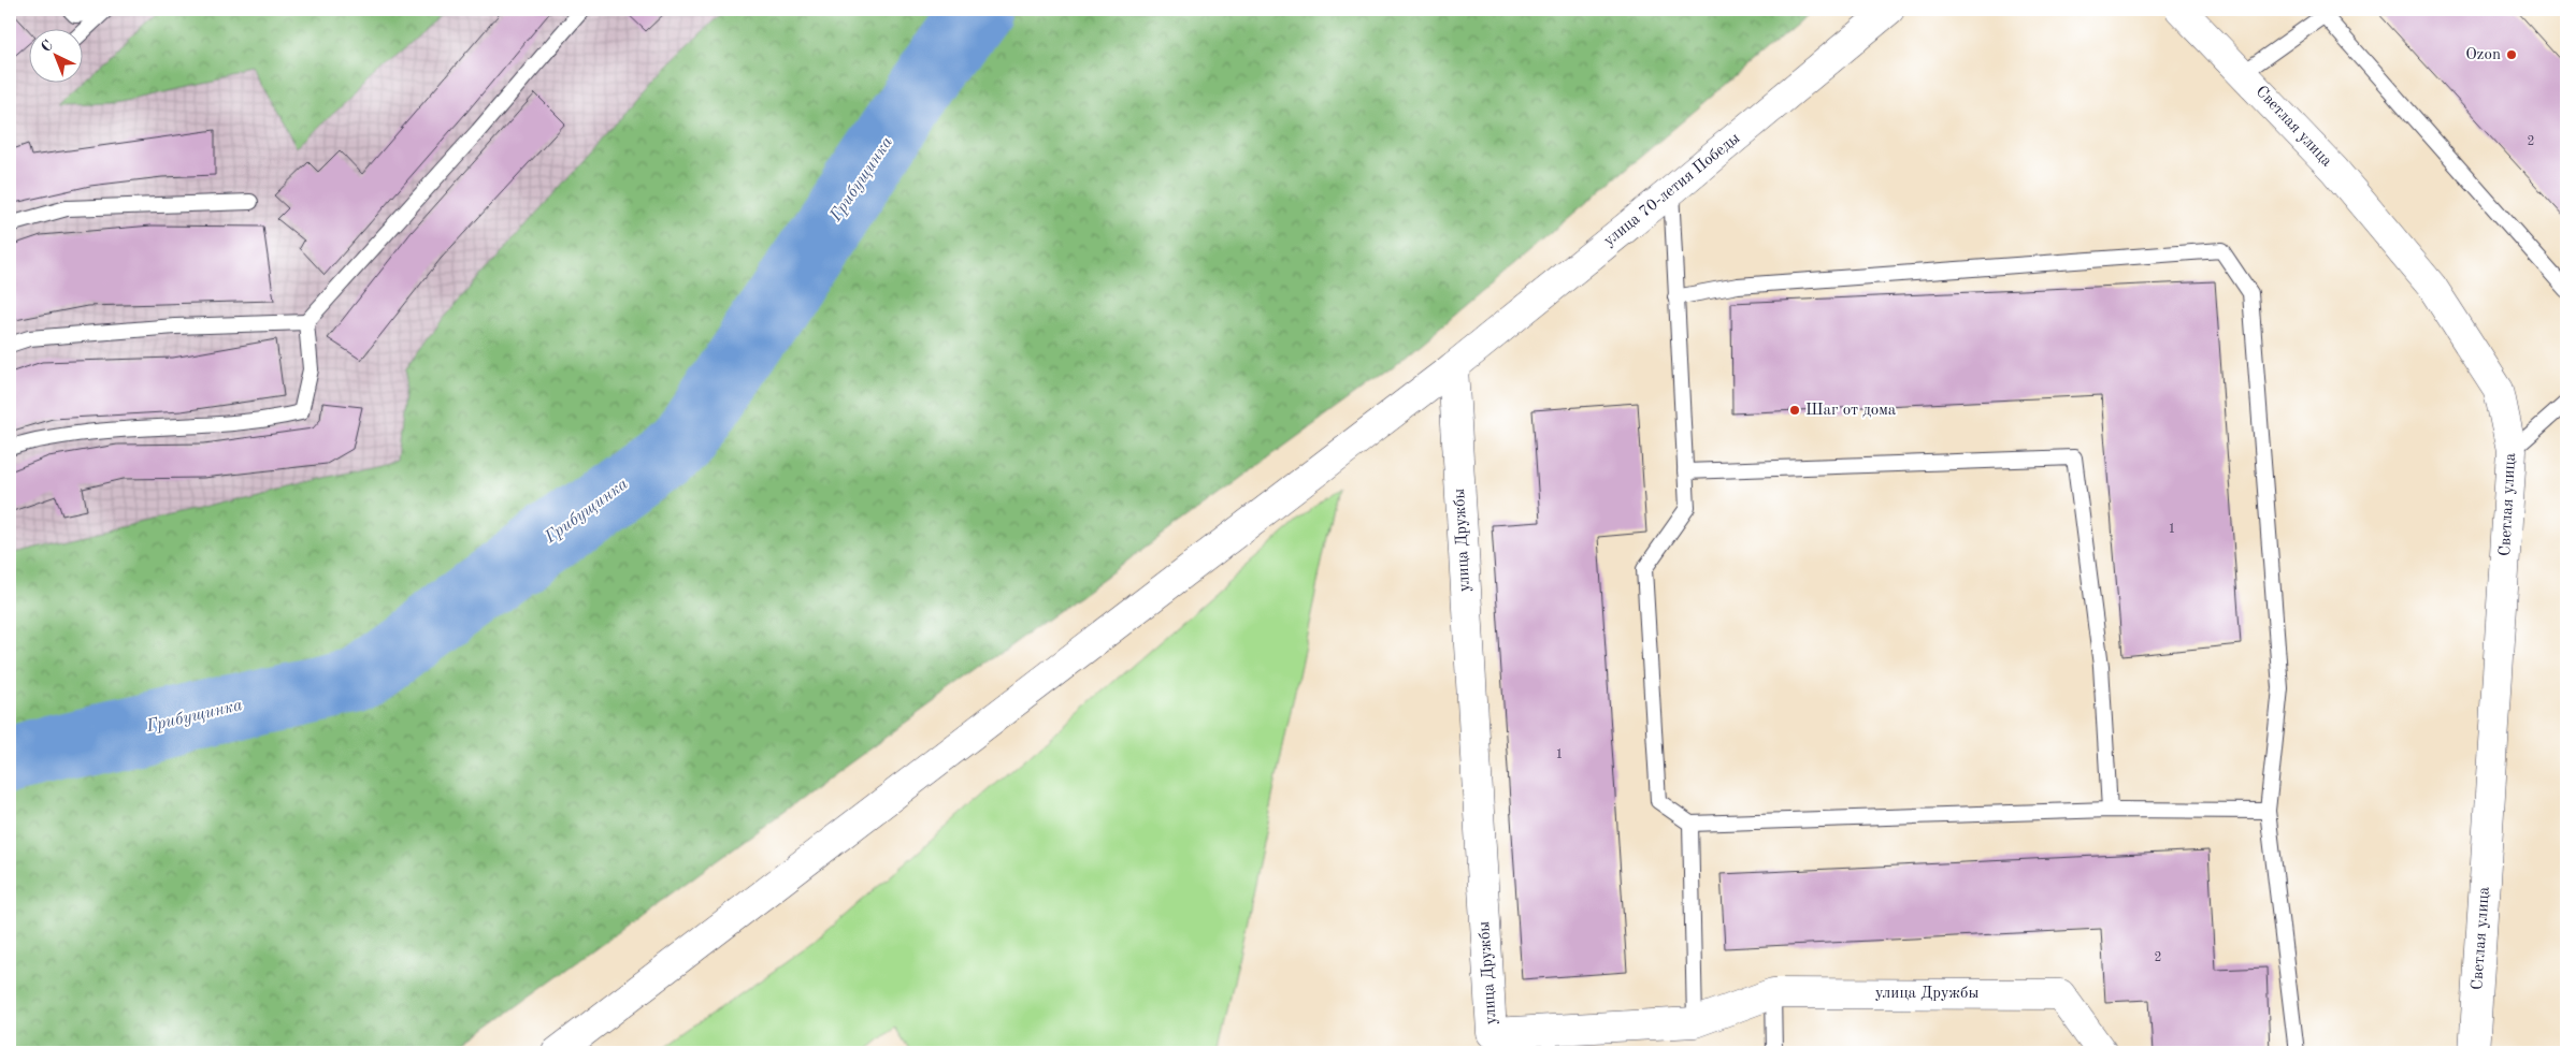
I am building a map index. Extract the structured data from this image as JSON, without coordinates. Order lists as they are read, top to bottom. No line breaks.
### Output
{"streets":{"street":["Светлая улица","улица 70-летия Победы","улица Дружбы"]},"crossings":[["улица 70-летия Победы","улица Дружбы"]],"water":["Грибущинка"],"places":["Ozon","Шаг от дома"],"house_numbers":["2","1","1","2"],"north":"top left"}
